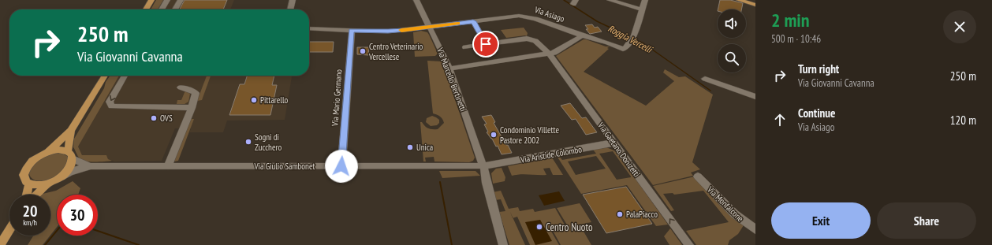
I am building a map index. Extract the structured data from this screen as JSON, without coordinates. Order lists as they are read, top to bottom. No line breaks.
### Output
{"streets":{"street":["Via Asiago","Via Marcello Bertinetti","Via Mario Germano","Via Gaetano Donizetti","Via Aristide Colombo","Via Giulio Sambonet","Via Monfalcone"]},"crossings":[["Via Asiago","Via Marcello Bertinetti"],["Via Asiago","Via Mario Germano"],["Via Marcello Bertinetti","Via Aristide Colombo"],["Via Marcello Bertinetti","Via Giulio Sambonet"],["Via Mario Germano","Via Giulio Sambonet"],["Via Gaetano Donizetti","Via Aristide Colombo"],["Via Aristide Colombo","Via Giulio Sambonet"]],"one_way":["Via Gaetano Donizetti"],"water":["Roggia Vercelli"],"places":["Centro Veterinario Vercellese","Pittarello","OVS","Condominio Villette Pastore 2002","Sogni di Zucchero","Unica","PalaPiacco","Centro Nuoto"],"page":{"heading":["2 min","500 m · 10:46"],"turn":["250 m","Via Giovanni Cavanna"],"list":[{"name":"Turn right","note":"Via Giovanni Cavanna","value":"250 m"},{"name":"Continue","note":"Via Asiago","value":"120 m"}],"speed":"20 km/h","limit":"30","buttons":["Exit","Share"]}}
